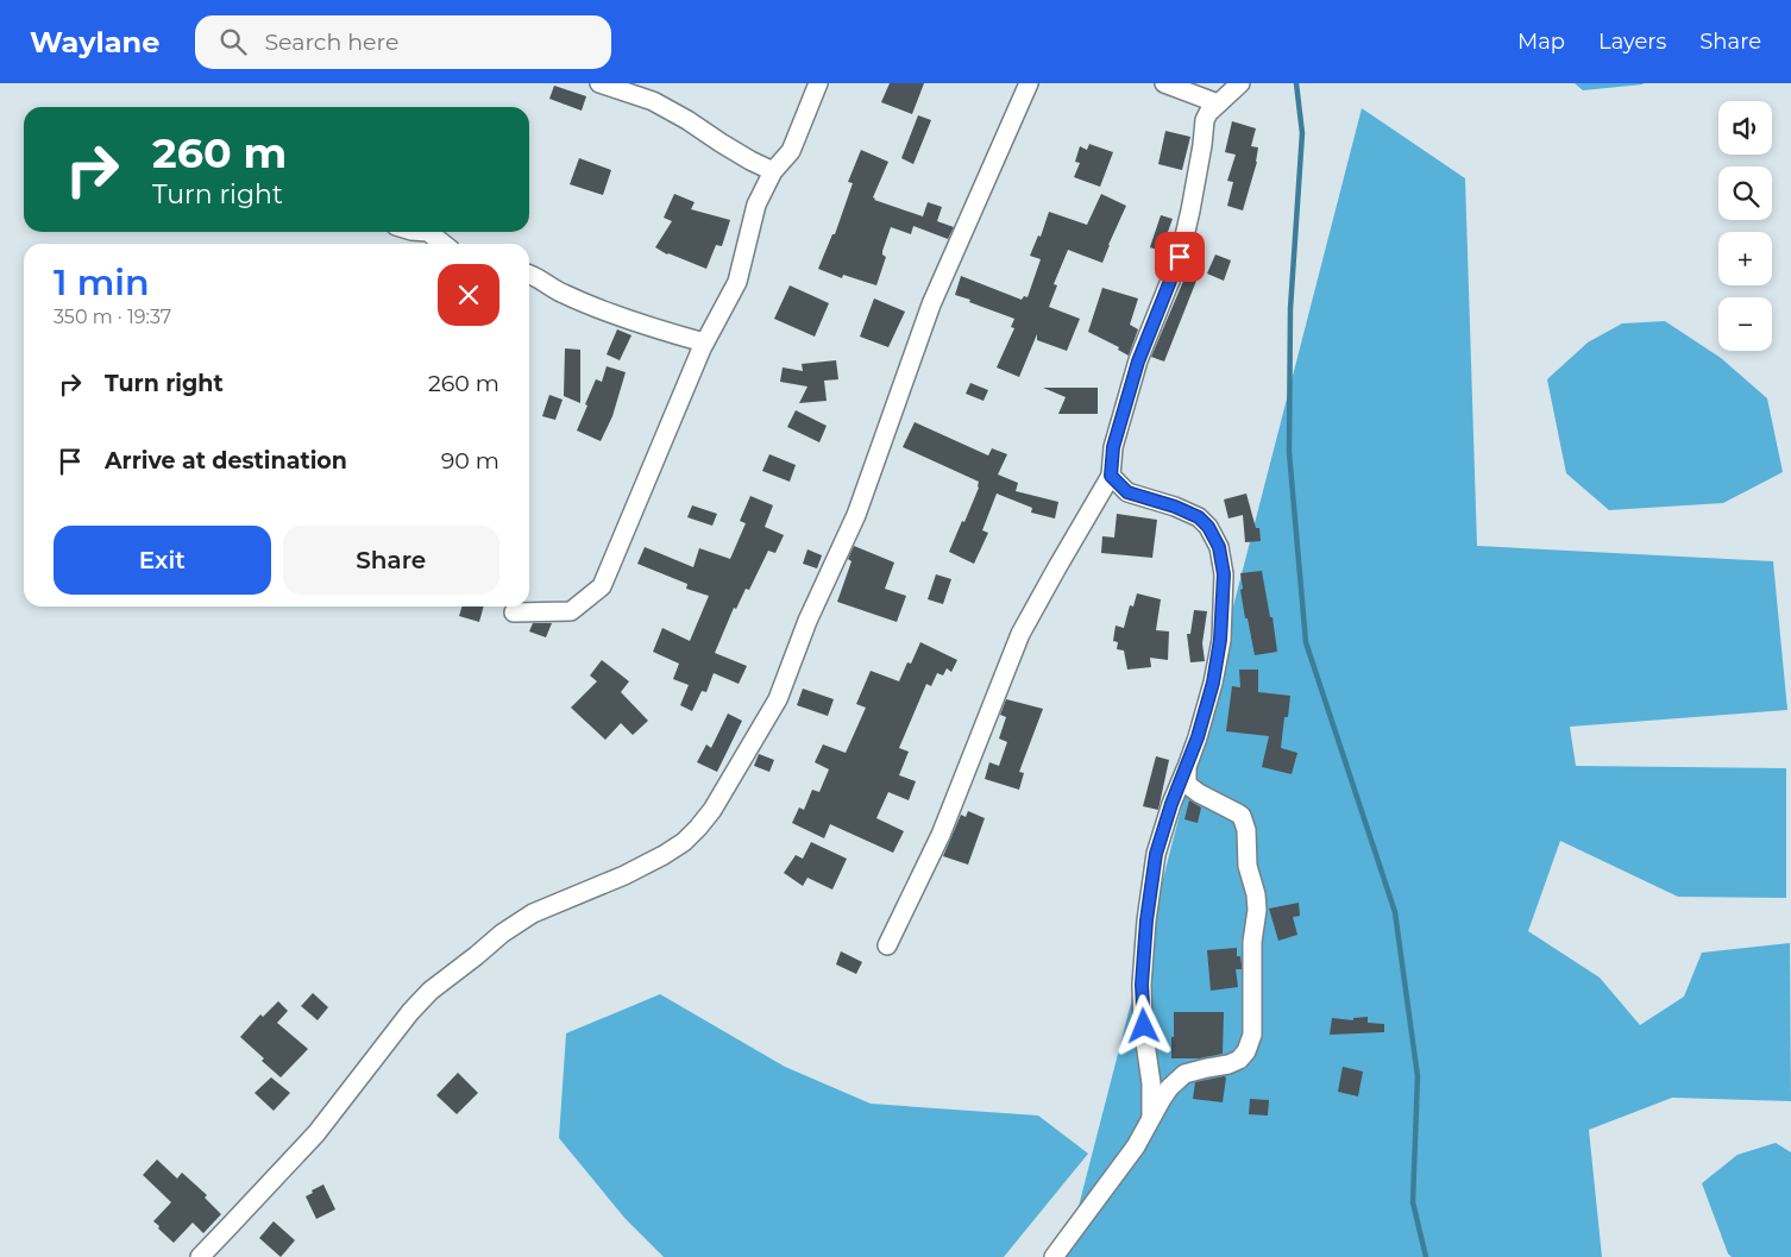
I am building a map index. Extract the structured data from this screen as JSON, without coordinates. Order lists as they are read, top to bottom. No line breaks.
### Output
{"page":{"header":"Waylane","search":"Search here","nav":["Map","Layers","Share"],"map_buttons":["+","−"],"turn":["260 m","Turn right"],"heading":["1 min","350 m · 19:37"],"list":[{"name":"Turn right","value":"260 m"},{"name":"Arrive at destination","value":"90 m"}],"buttons":["Exit","Share"]}}
